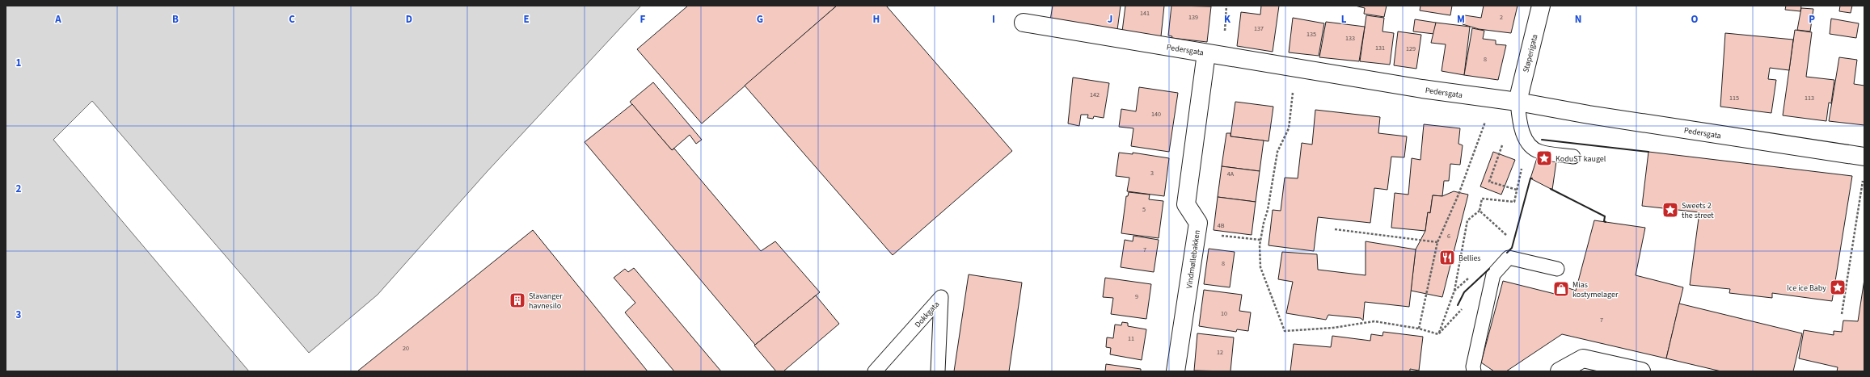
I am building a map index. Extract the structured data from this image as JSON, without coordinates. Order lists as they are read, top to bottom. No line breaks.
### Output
{"streets":{"street":["Pedersgata","Støperigata","Vindmøllebakken"],"lane":["Dokkgata"]},"crossings":[["Pedersgata","Støperigata"],["Pedersgata","Vindmøllebakken"]],"places":{"place":["KoduST kaugel","Sweets 2 the street","Ice ice Baby"],"restaurant":["Bellies"],"shop":["Mias kostymelager"],"building":["Stavanger havnesilo"]},"house_numbers":["141","139","2","137","135","133","131","129","8","142","115","113","140","3","4A","5","4B","6","7","8","9","10","7","11","20","12"],"grid":{"columns":["A","B","C","D","E","F","G","H","I","J","K","L","M","N","O","P"],"rows":["1","2","3"]}}
